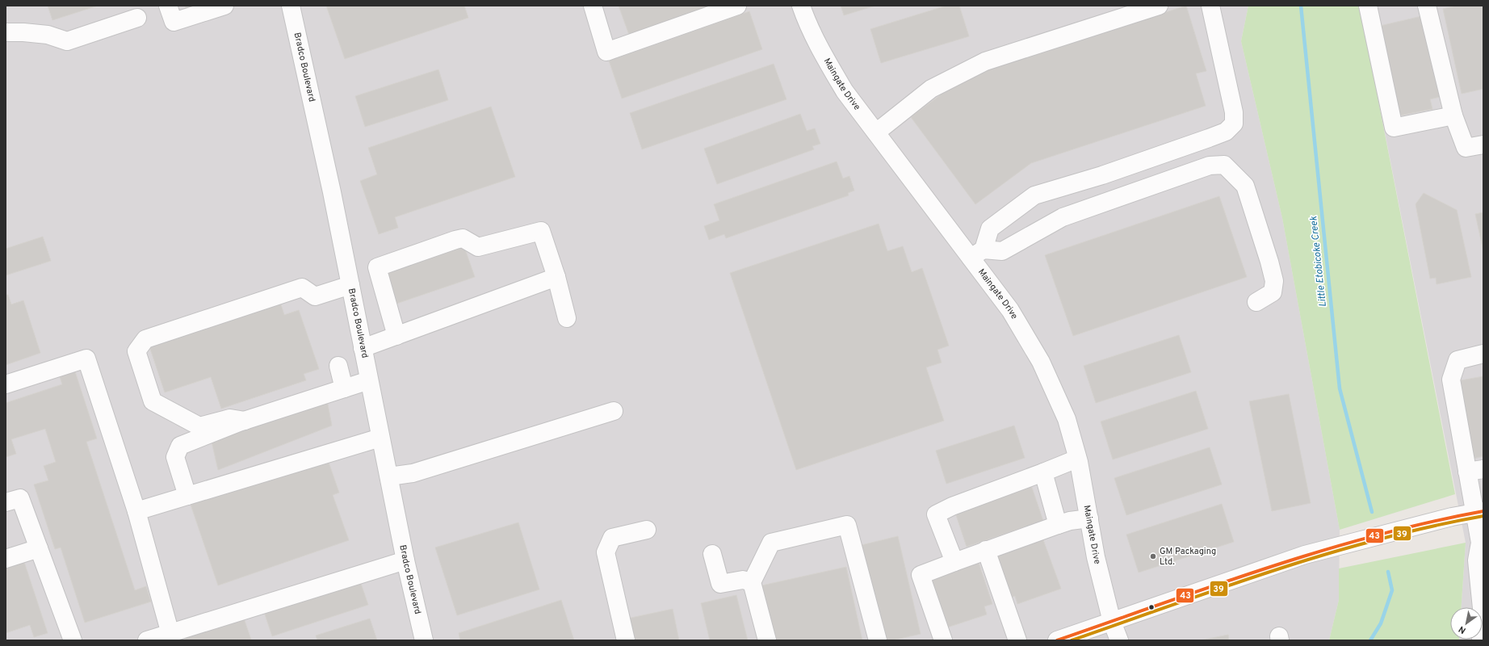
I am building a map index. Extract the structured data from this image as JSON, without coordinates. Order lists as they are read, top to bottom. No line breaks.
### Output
{"streets":{"street":["Bradco Boulevard","Maingate Drive"]},"water":["Little Etobicoke Creek"],"places":["GM Packaging Ltd."],"lines":["transit line 43","transit line 39"],"north":"bottom left"}
